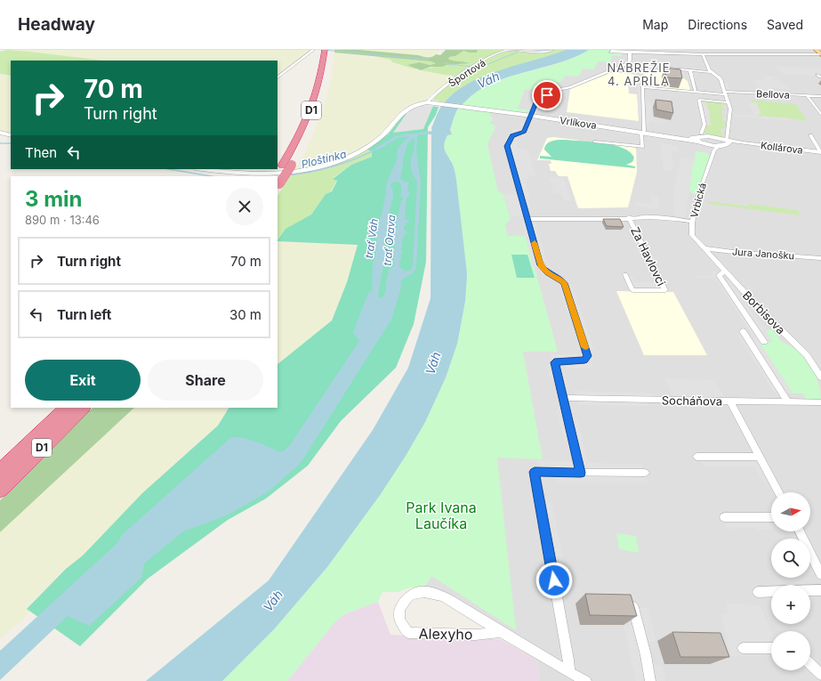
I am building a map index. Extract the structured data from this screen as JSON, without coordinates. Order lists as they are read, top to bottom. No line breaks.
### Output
{"streets":{"highway":["D1"],"street":["Športová","Bellova","Vrlíkova","Kollárova","Vrbická","Jura Janošku","Za Havlovci","Borbisova","Socháňova","Alexyho"]},"crossings":[["Športová","Vrlíkova"],["Bellova","Vrlíkova"],["Vrbická","Jura Janošku"],["Vrbická","Za Havlovci"],["Vrbická","Borbisova"],["Jura Janošku","Borbisova"]],"districts":["NÁBREŽIE 4. APRÍLA"],"water":["Váh","Ploštínka","trať Váh","trať Orava"],"parks":["Park Ivana Laučíka"],"north":"right","page":{"header":"Headway","nav":["Map","Directions","Saved"],"turn":["70 m","Turn right"],"then":"Then","heading":["3 min","890 m · 13:46"],"list":[{"name":"Turn right","value":"70 m"},{"name":"Turn left","value":"30 m"}],"buttons":["Exit","Share"],"map_buttons":["+","−"]}}
